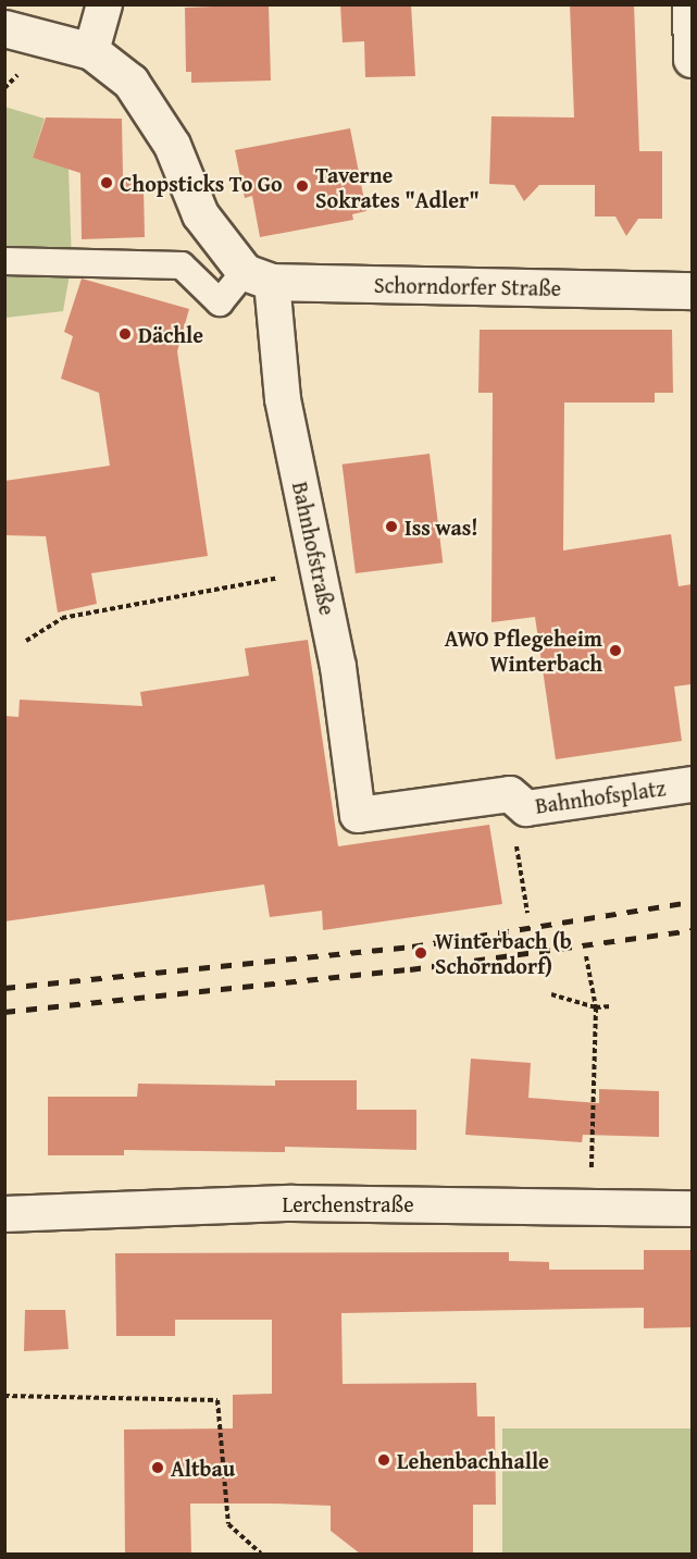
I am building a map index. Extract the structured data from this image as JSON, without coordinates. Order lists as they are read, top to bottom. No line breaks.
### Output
{"streets":{"street":["Schorndorfer Straße","Bahnhofstraße","Bahnhofsplatz","Lerchenstraße"]},"crossings":[["Schorndorfer Straße","Bahnhofstraße"],["Bahnhofstraße","Bahnhofsplatz"]],"places":["Chopsticks To Go","Taverne Sokrates \"Adler\"","Dächle","Iss was!","AWO Pflegeheim Winterbach","Winterbach (b Schorndorf)","Lehenbachhalle","Altbau"]}
